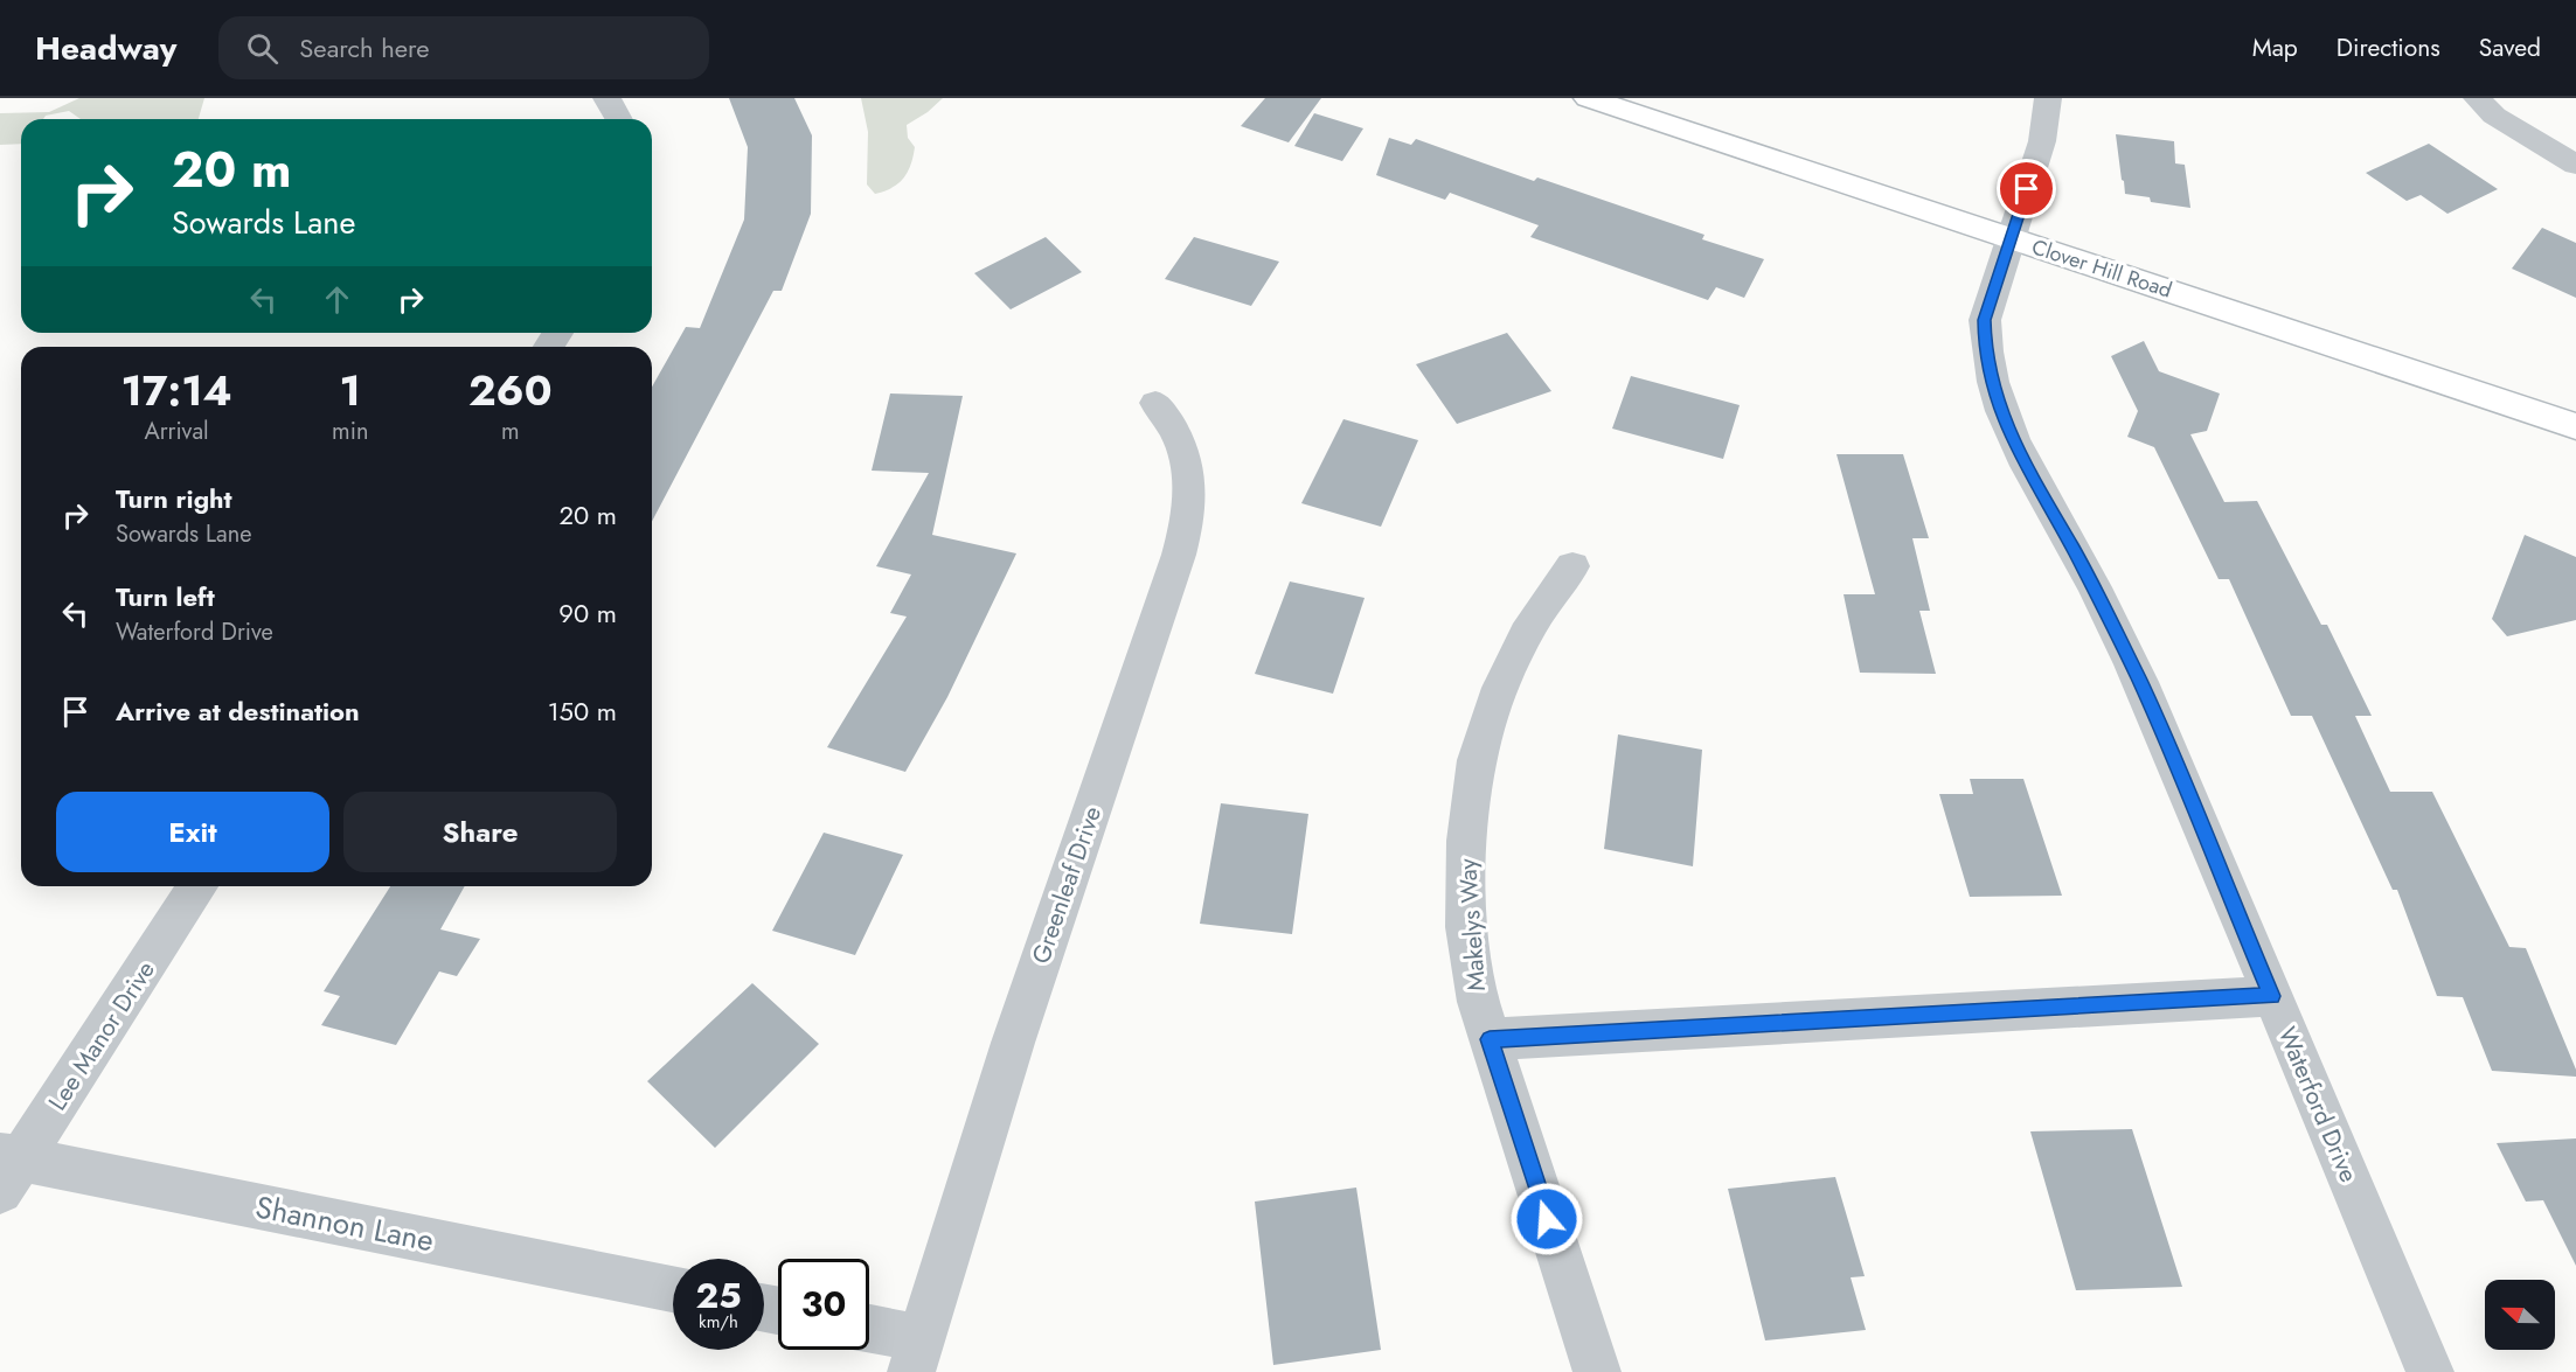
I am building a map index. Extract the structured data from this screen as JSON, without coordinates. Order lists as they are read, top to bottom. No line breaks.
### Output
{"streets":{"street":["Clover Hill Road","Greenleaf Drive","Makelys Way","Lee Manor Drive","Waterford Drive","Shannon Lane"]},"crossings":[["Clover Hill Road","Waterford Drive"],["Lee Manor Drive","Shannon Lane"]],"north":"left","page":{"header":"Headway","search":"Search here","nav":["Map","Directions","Saved"],"turn":["20 m","Sowards Lane"],"eta":["17:14","Arrival","1","min","260","m"],"list":[{"name":"Turn right","note":"Sowards Lane","value":"20 m"},{"name":"Turn left","note":"Waterford Drive","value":"90 m"},{"name":"Arrive at destination","value":"150 m"}],"buttons":["Exit","Share"],"speed":"25 km/h","limit":"30"}}
